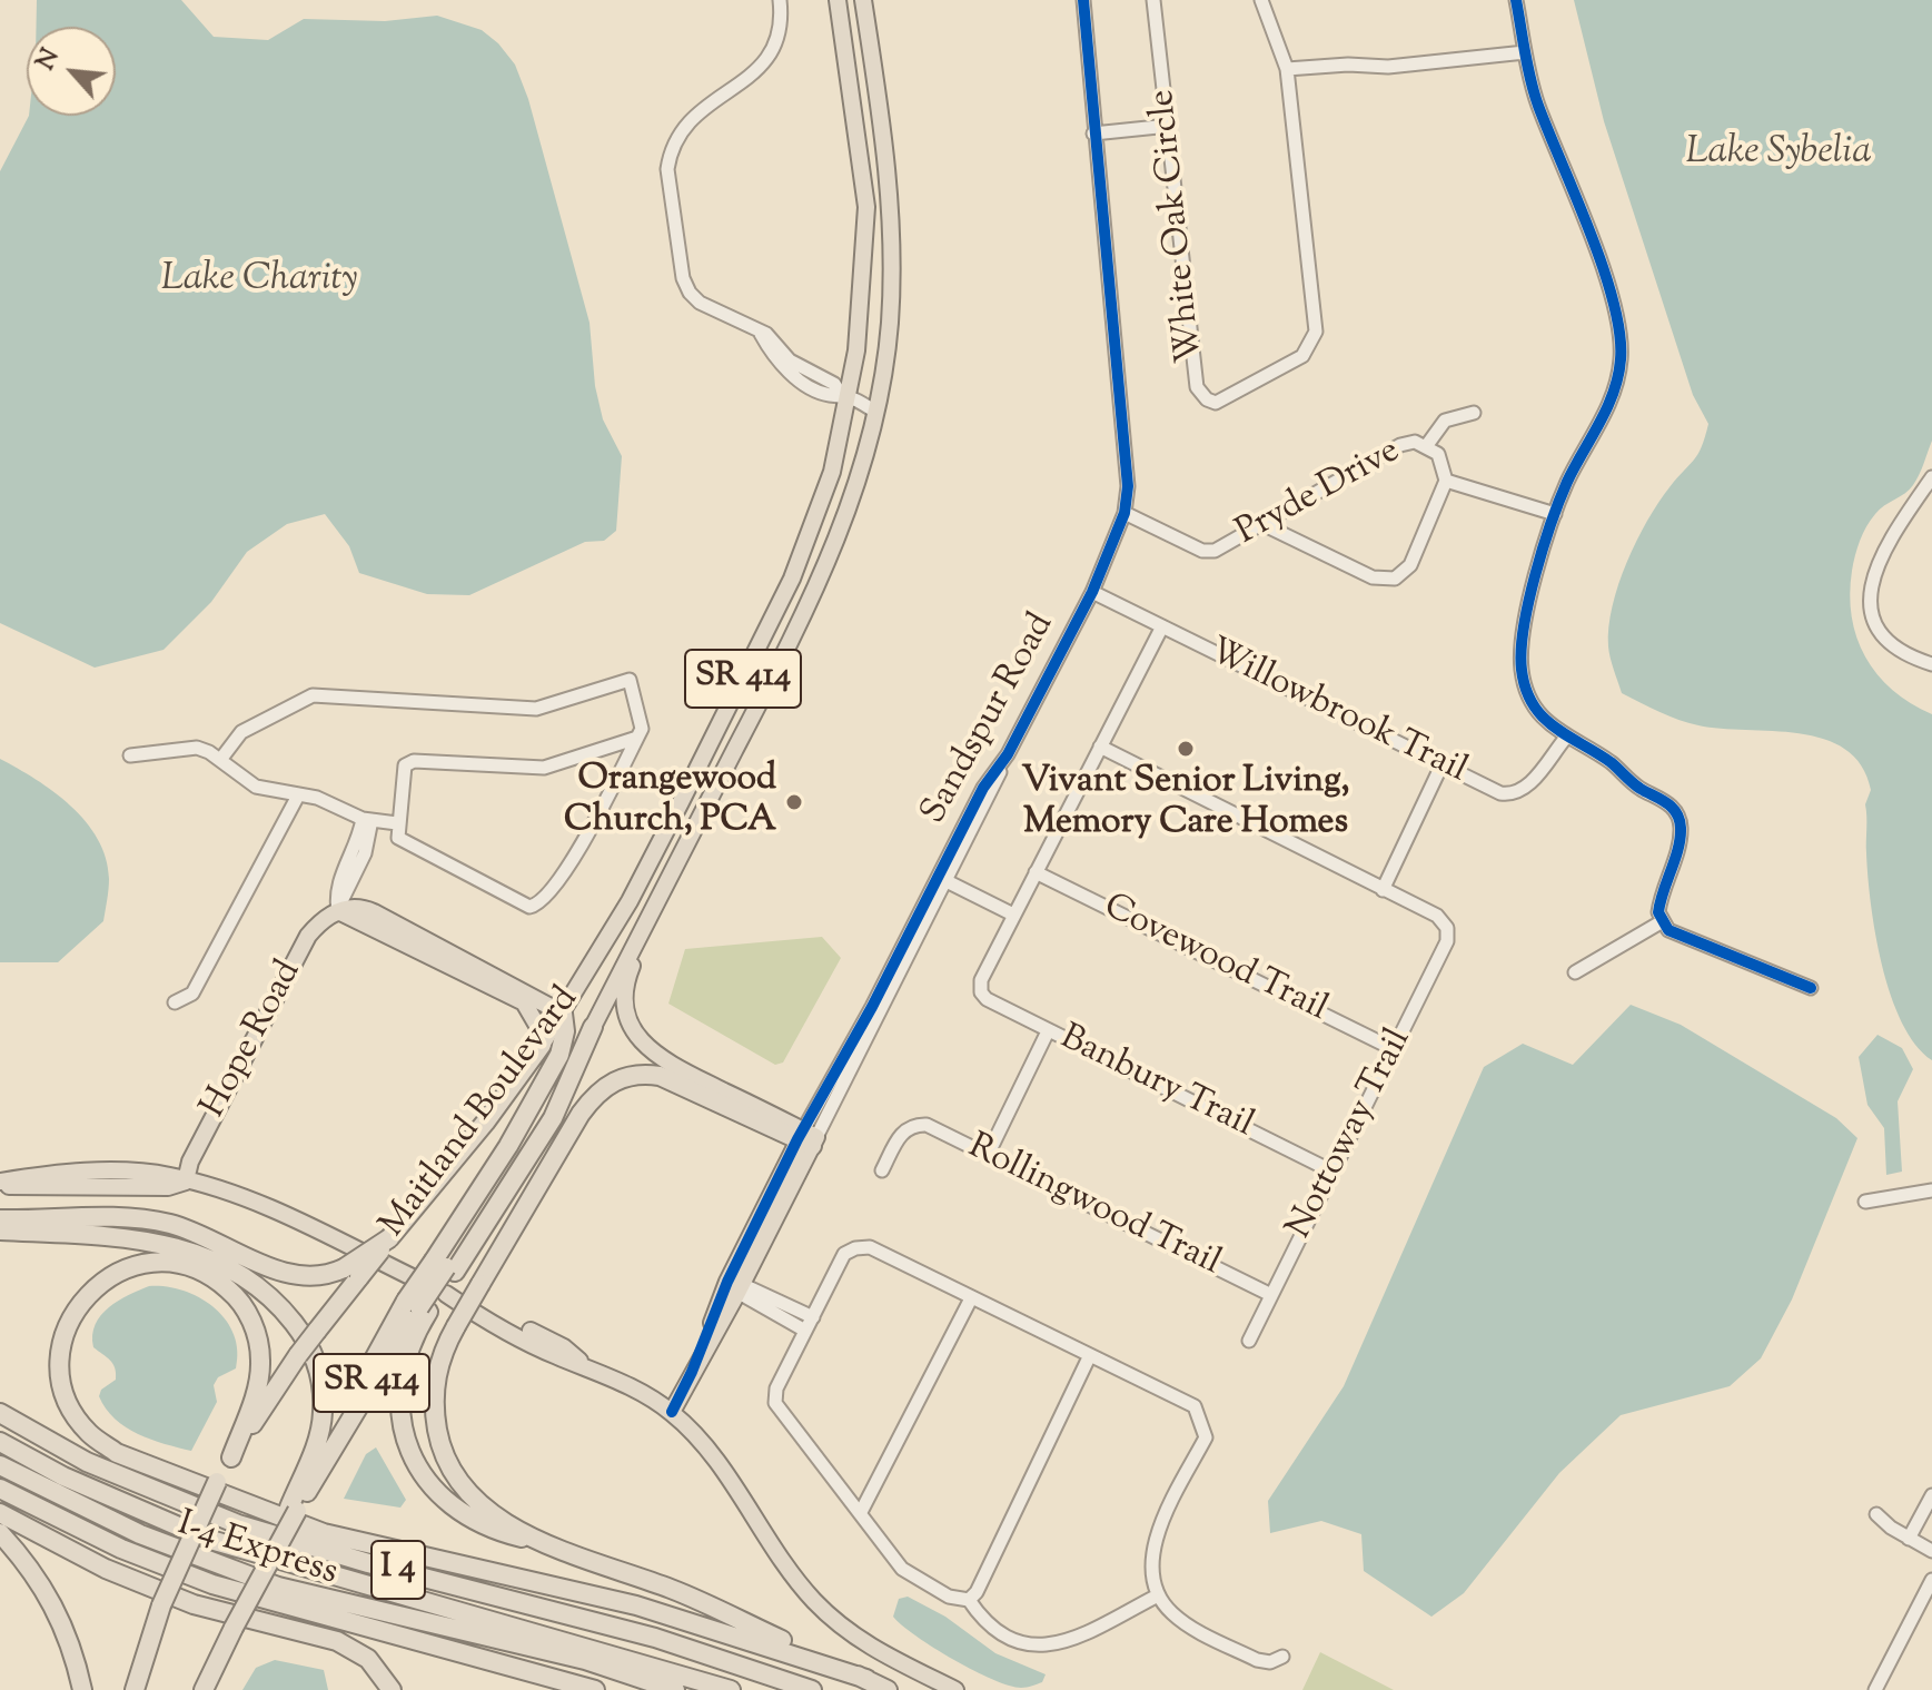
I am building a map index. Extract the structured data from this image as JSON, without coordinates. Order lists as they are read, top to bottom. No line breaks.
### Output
{"streets":{"highway":["SR 414","Maitland Boulevard","I-4 Express","I 4"],"main road":["Sandspur Road","Hope Road"],"street":["White Oak Circle","Pryde Drive","Willowbrook Trail","Covewood Trail","Banbury Trail","Nottoway Trail","Rollingwood Trail"]},"crossings":[["Pryde Drive","Sandspur Road"],["Willowbrook Trail","Sandspur Road"],["Covewood Trail","Nottoway Trail"],["Banbury Trail","Nottoway Trail"],["Nottoway Trail","Rollingwood Trail"]],"water":["Lake Sybelia","Lake Charity"],"places":["Vivant Senior Living, Memory Care Homes","Orangewood Church, PCA"],"north":"top left"}
